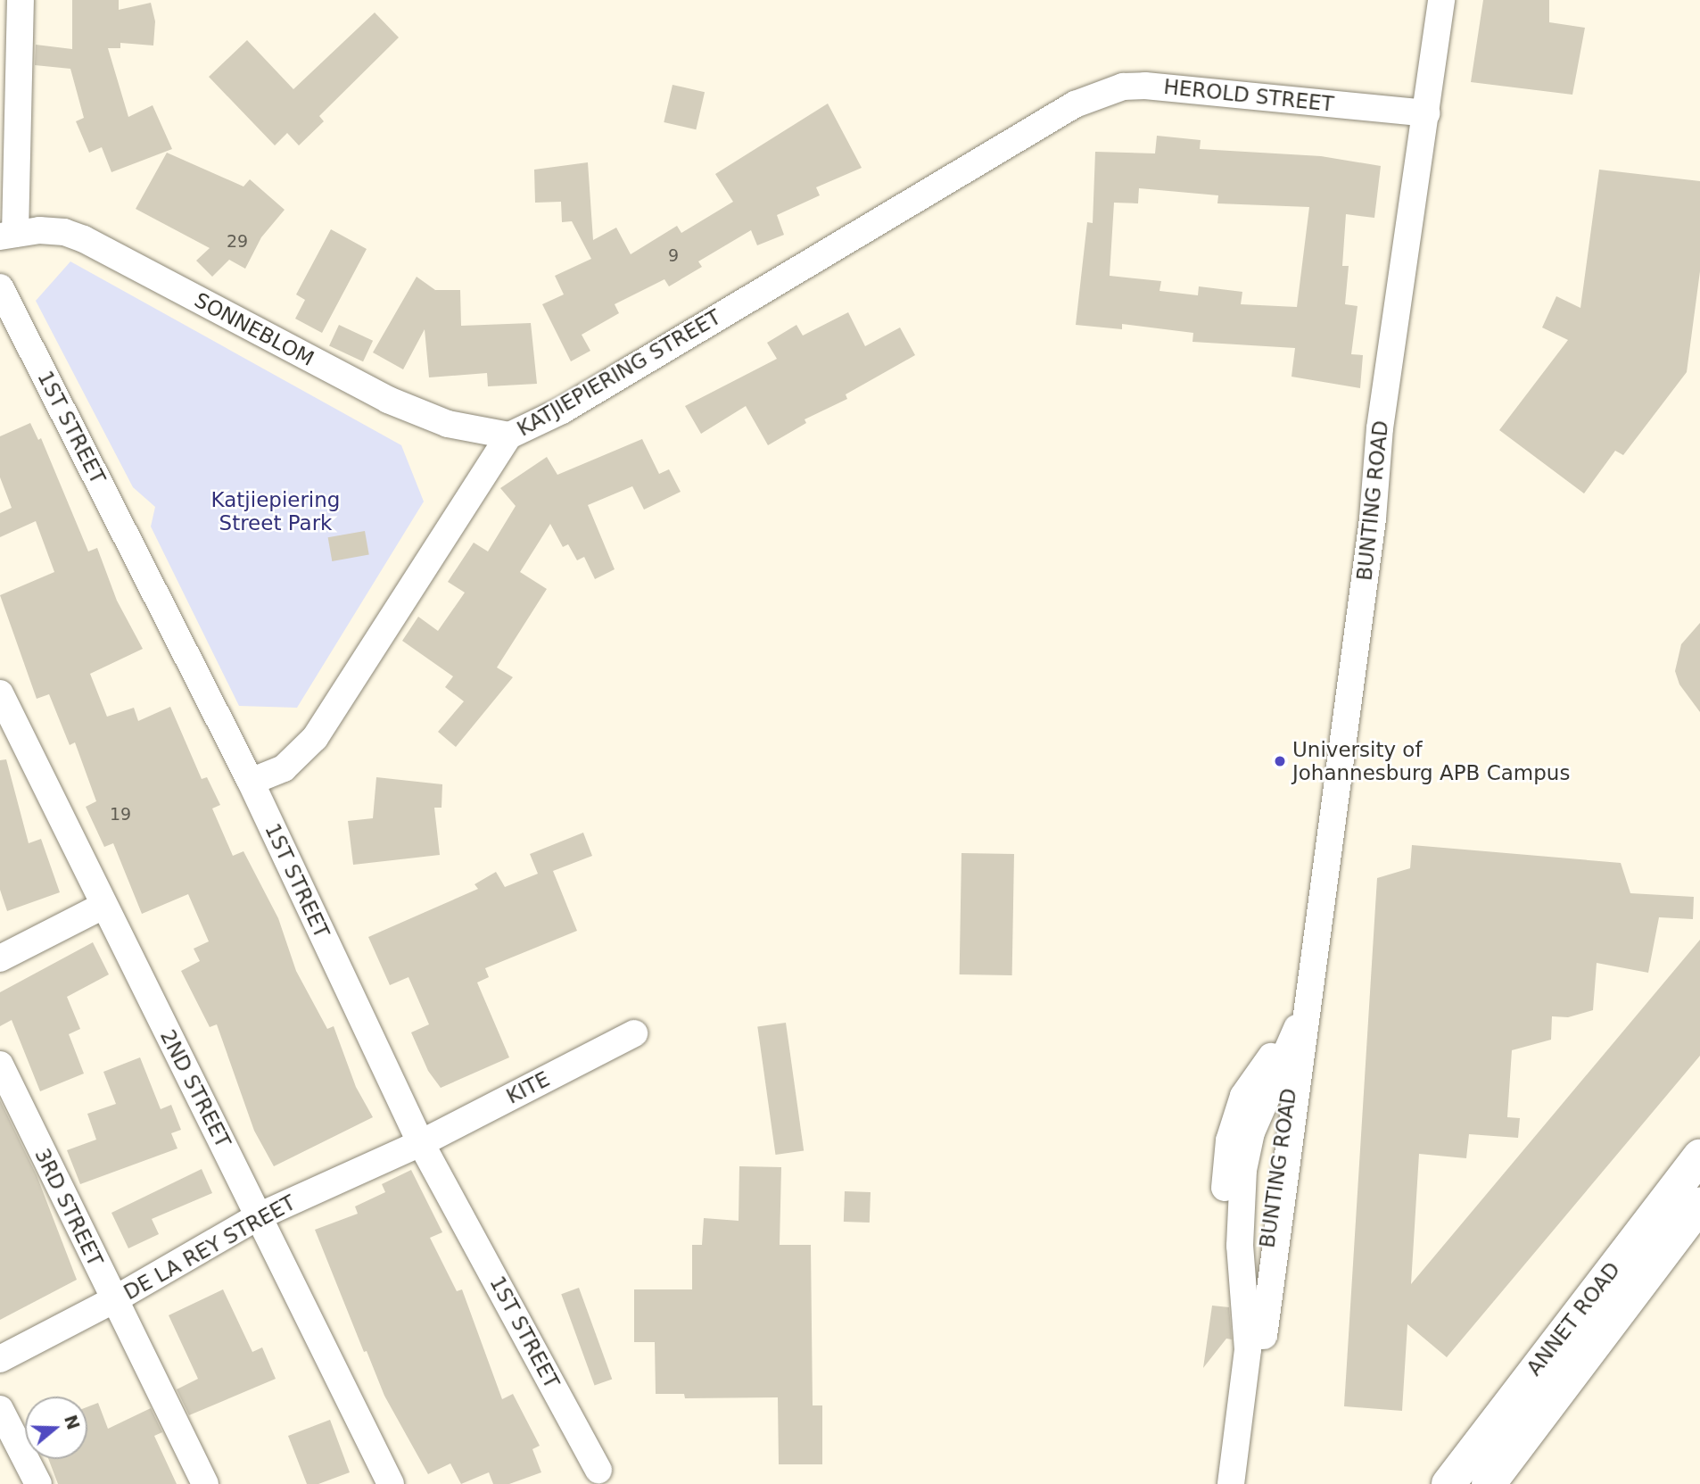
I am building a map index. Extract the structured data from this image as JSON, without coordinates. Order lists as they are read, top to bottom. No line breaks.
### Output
{"streets":{"main road":["ANNET ROAD"],"street":["HEROLD STREET","SONNEBLOM","KATJIEPIERING STREET","1ST STREET","BUNTING ROAD","KITE","2ND STREET","3RD STREET","DE LA REY STREET"]},"crossings":[["HEROLD STREET","KATJIEPIERING STREET"],["HEROLD STREET","BUNTING ROAD"],["SONNEBLOM","KATJIEPIERING STREET"],["KATJIEPIERING STREET","1ST STREET"],["1ST STREET","KITE"],["1ST STREET","DE LA REY STREET"],["KITE","DE LA REY STREET"],["2ND STREET","DE LA REY STREET"],["3RD STREET","DE LA REY STREET"]],"parks":["Katjiepiering Street Park"],"places":["University of Johannesburg APB Campus"],"house_numbers":["29","9","19"],"north":"right"}
